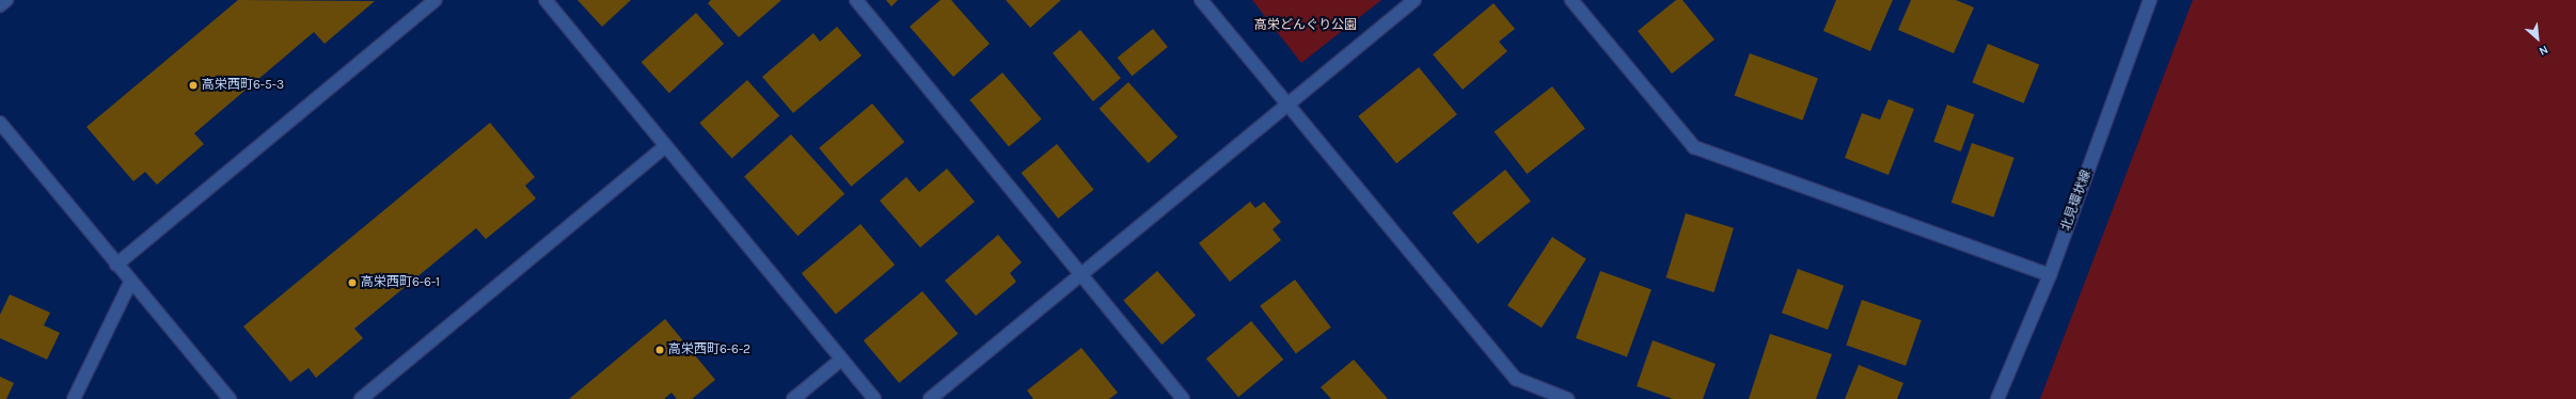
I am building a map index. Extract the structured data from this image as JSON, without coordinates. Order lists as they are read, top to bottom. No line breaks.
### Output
{"streets":{"street":["北見環状線"]},"parks":["高栄どんぐり公園"],"places":["高栄西町6-5-3","高栄西町6-6-1","高栄西町6-6-2"],"north":"bottom right"}
